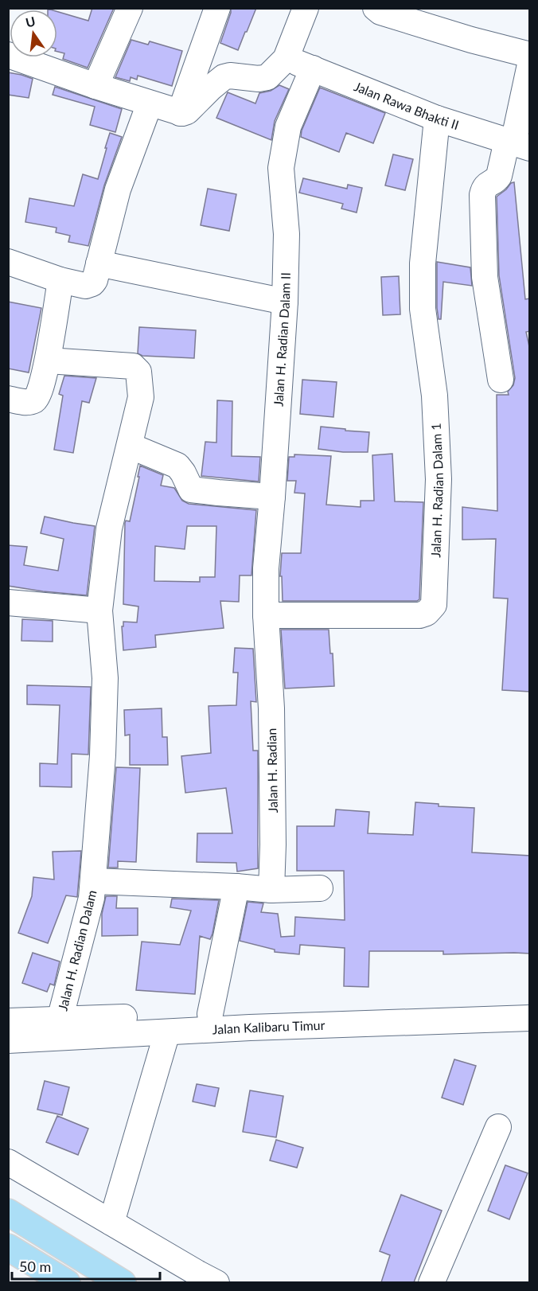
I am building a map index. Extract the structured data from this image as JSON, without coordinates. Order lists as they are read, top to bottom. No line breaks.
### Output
{"streets":{"street":["Jalan Rawa Bhakti II","Jalan H. Radian Dalam II","Jalan H. Radian Dalam 1","Jalan H. Radian","Jalan H. Radian Dalam","Jalan Kalibaru Timur"]},"crossings":[["Jalan Rawa Bhakti II","Jalan H. Radian Dalam II"],["Jalan Rawa Bhakti II","Jalan H. Radian Dalam 1"],["Jalan H. Radian Dalam II","Jalan H. Radian Dalam 1"],["Jalan H. Radian Dalam II","Jalan H. Radian"],["Jalan H. Radian Dalam 1","Jalan H. Radian"],["Jalan H. Radian Dalam","Jalan Kalibaru Timur"]],"scale_bar":"50 m","north":"top"}
